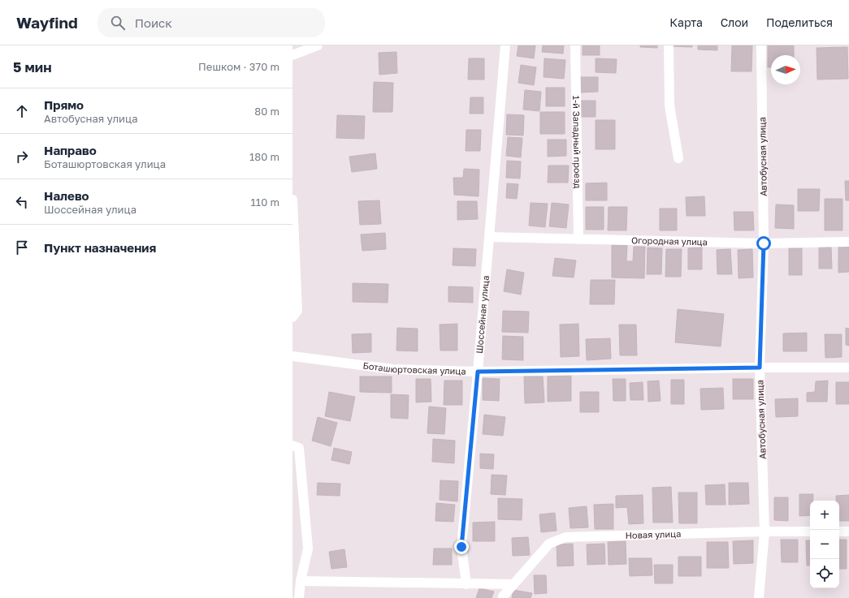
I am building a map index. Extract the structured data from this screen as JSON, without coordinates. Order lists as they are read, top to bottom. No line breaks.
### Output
{"streets":{"street":["1-й Западный проезд","Автобусная улица","Огородная улица","Шоссейная улица","Боташюртовская улица","Новая улица"]},"crossings":[["1-й Западный проезд","Огородная улица"],["Автобусная улица","Огородная улица"],["Автобусная улица","Боташюртовская улица"],["Автобусная улица","Новая улица"],["Огородная улица","Шоссейная улица"],["Шоссейная улица","Боташюртовская улица"]],"north":"right","page":{"header":"Wayfind","search":"Поиск","nav":["Карта","Слои","Поделиться"],"heading":["5 мин","Пешком · 370 m"],"list":[["Прямо","Автобусная улица","80 m"],["Направо","Боташюртовская улица","180 m"],["Налево","Шоссейная улица","110 m"],"Пункт назначения"],"map_buttons":["+","−"]}}
